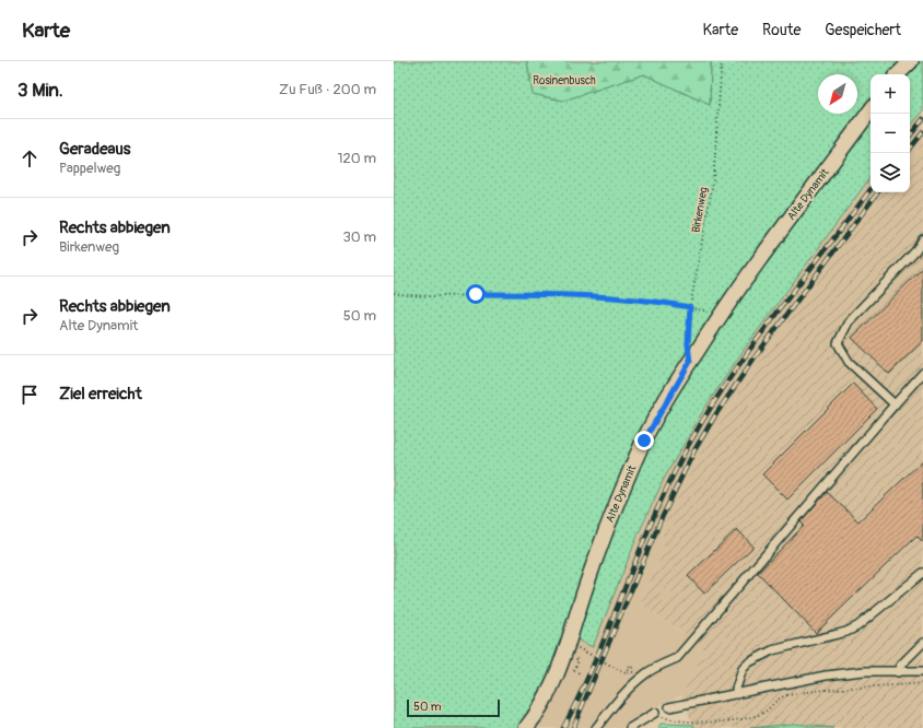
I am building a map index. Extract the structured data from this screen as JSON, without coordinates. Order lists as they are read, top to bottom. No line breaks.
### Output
{"streets":{"street":["Alte Dynamit"],"path":["Birkenweg"]},"crossings":[["Alte Dynamit","Birkenweg"]],"parks":["Rosinenbusch"],"scale_bar":"50 m","north":"bottom left","page":{"header":"Karte","nav":["Karte","Route","Gespeichert"],"heading":["3 Min.","Zu Fuß · 200 m"],"map_buttons":["+","−"],"list":[["Geradeaus","Pappelweg","120 m"],["Rechts abbiegen","Birkenweg","30 m"],["Rechts abbiegen","Alte Dynamit","50 m"],"Ziel erreicht"],"scale":"50 m"}}
